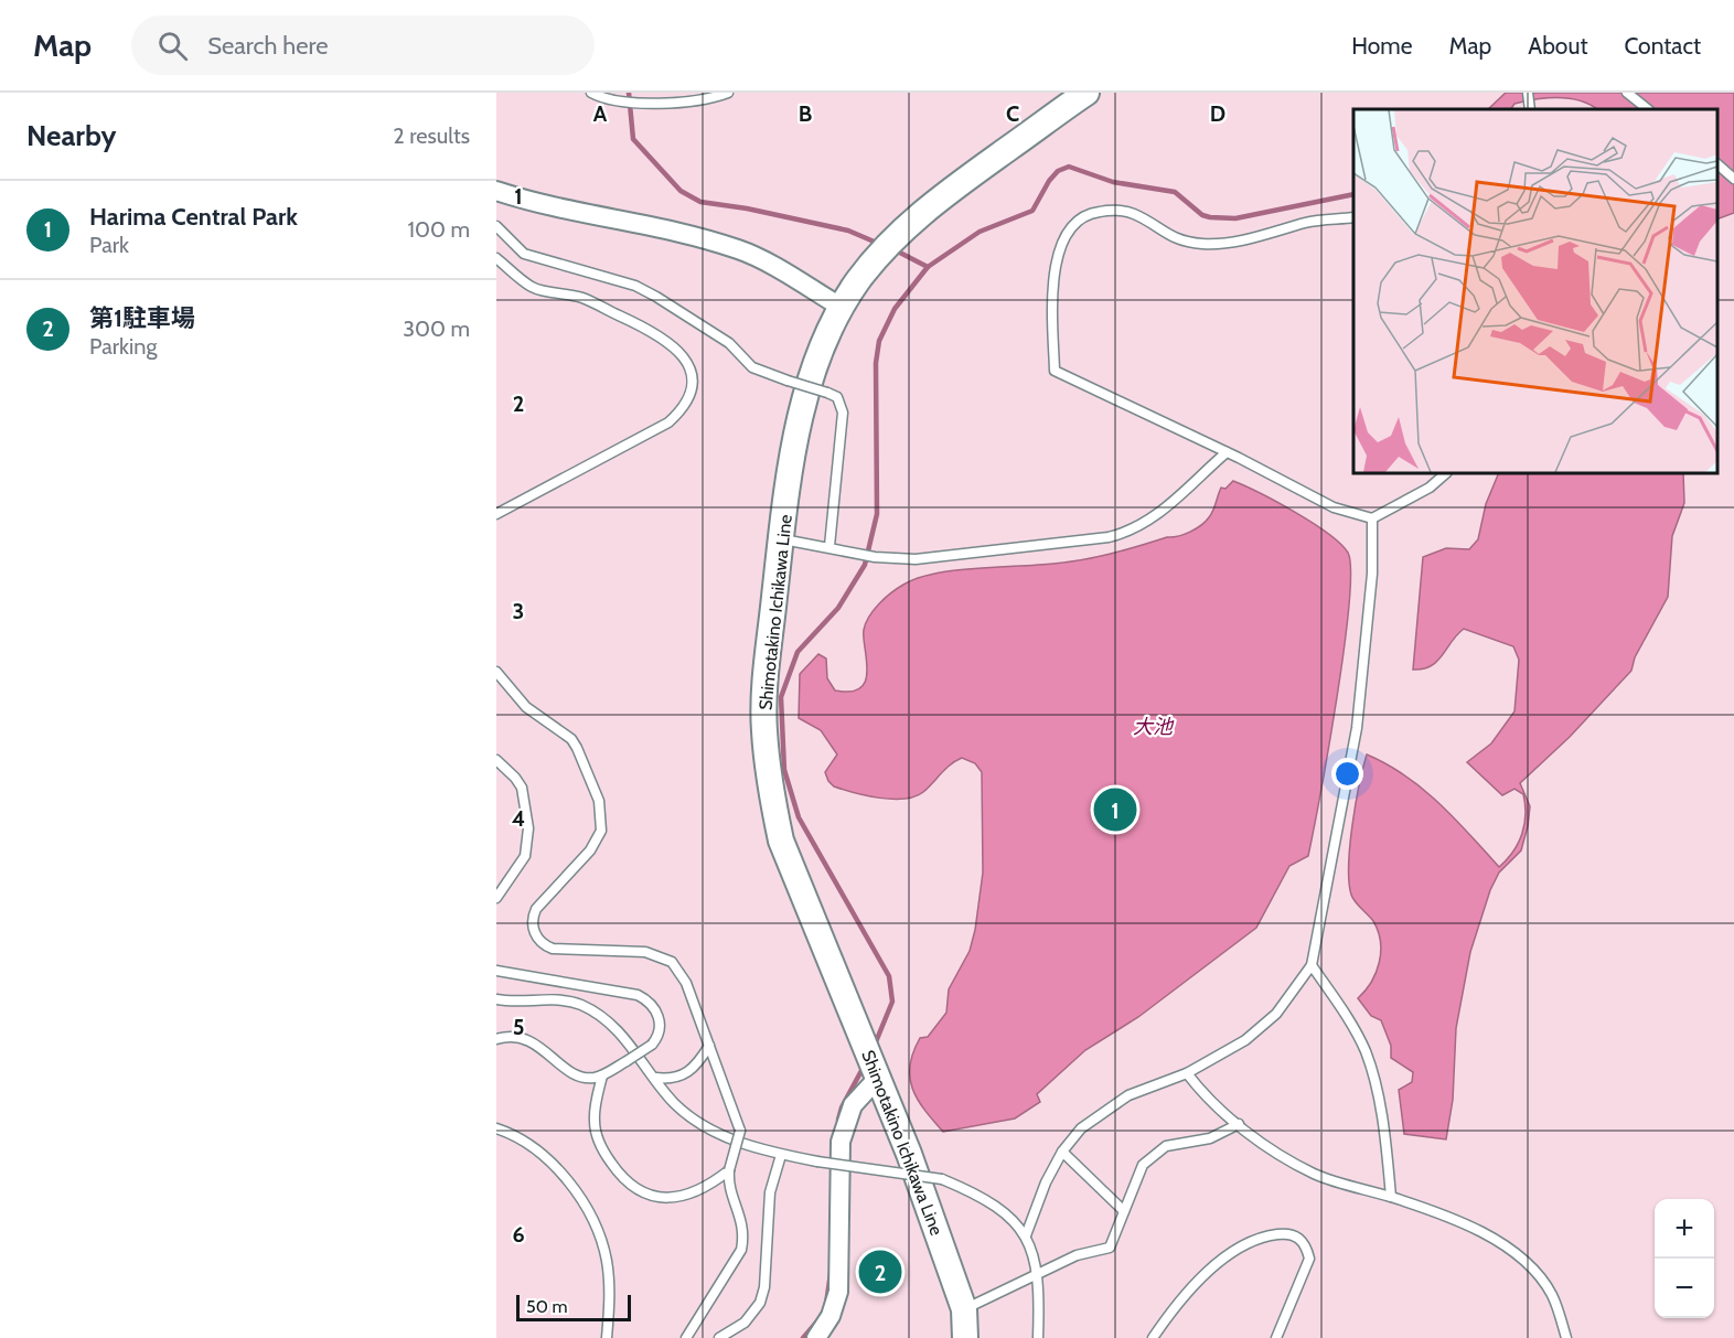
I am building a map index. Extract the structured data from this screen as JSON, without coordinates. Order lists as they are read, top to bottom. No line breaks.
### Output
{"streets":{"main road":["Shimotakino Ichikawa Line"]},"water":["大池"],"scale_bar":"50 m","page":{"header":"Map","search":"Search here","nav":["Home","Map","About","Contact"],"heading":["Nearby","2 results"],"list":[{"mark":"1","name":"Harima Central Park","note":"Park","value":"100 m"},{"mark":"2","name":"第1駐車場","note":"Parking","value":"300 m"}],"pins":["1","2"],"map_buttons":["+","−"],"scale":"50 m"},"grid":{"columns":["A","B","C","D"],"rows":["1","2","3","4","5","6"]}}
